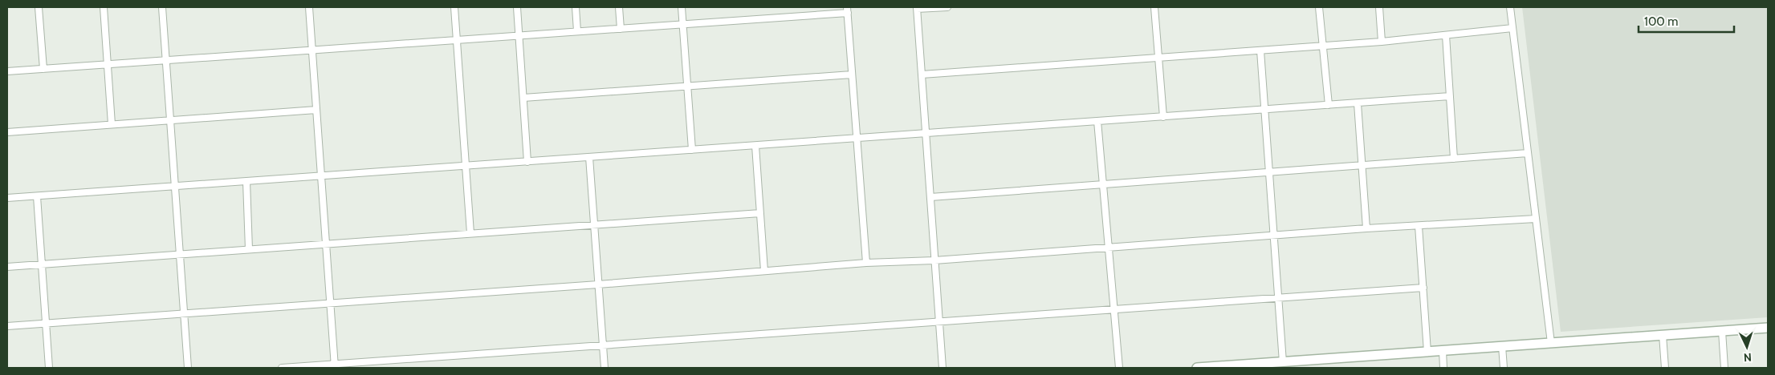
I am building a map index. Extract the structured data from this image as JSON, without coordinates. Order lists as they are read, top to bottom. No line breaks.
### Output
{"scale_bar":"100 m","north":"bottom"}
